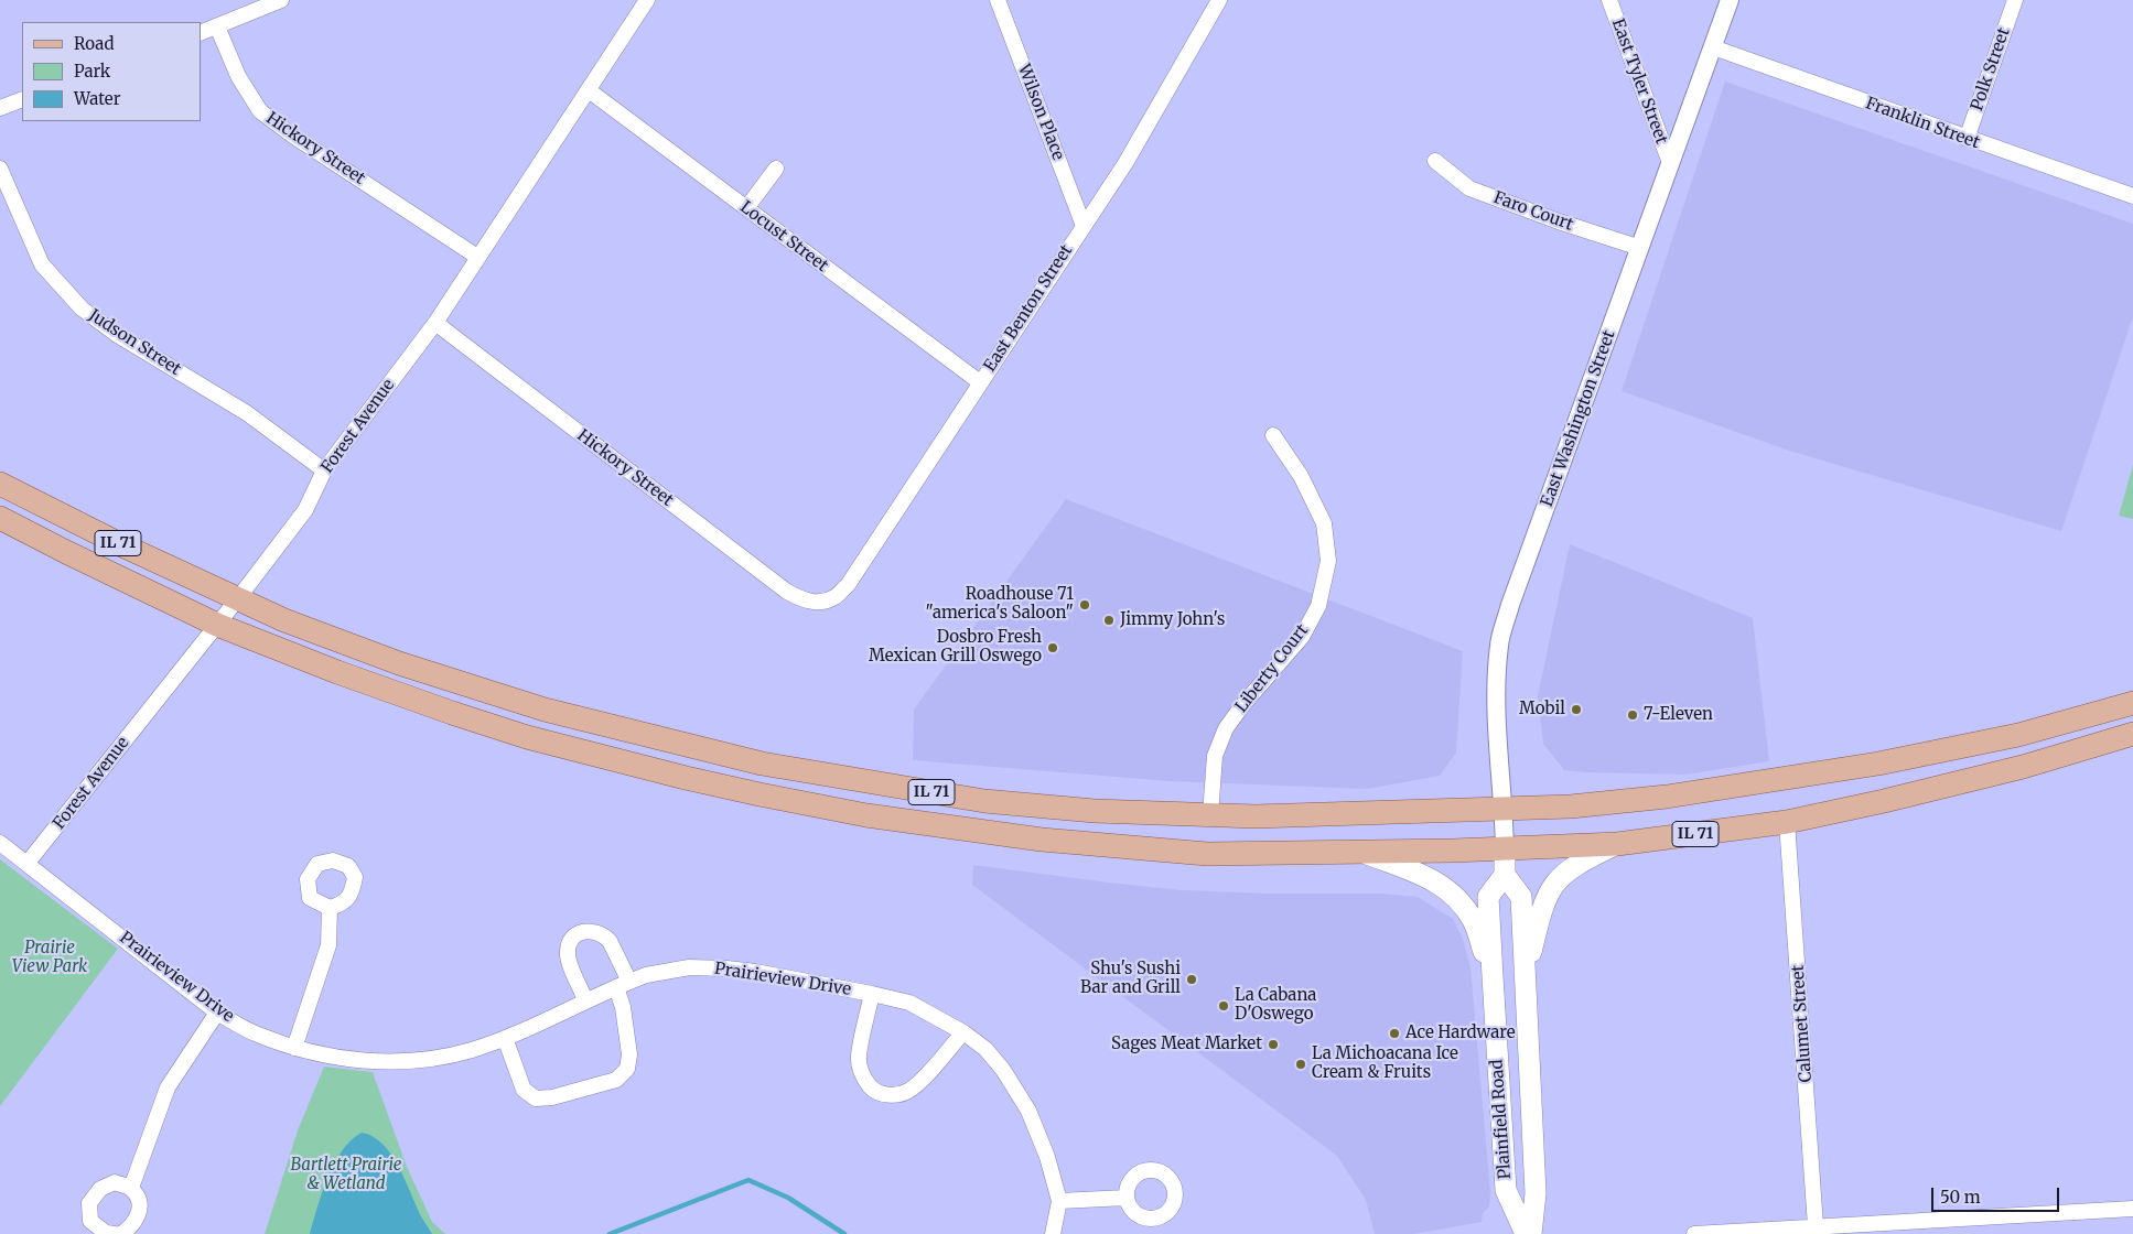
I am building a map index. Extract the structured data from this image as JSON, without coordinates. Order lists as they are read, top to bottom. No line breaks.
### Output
{"streets":{"main road":["IL 71","Plainfield Road"],"street":["Polk Street","East Tyler Street","Wilson Place","Franklin Street","Hickory Street","Faro Court","Locust Street","East Benton Street","Judson Street","East Washington Street","Forest Avenue","Liberty Court","Prairieview Drive","Calumet Street"]},"crossings":[["Polk Street","Franklin Street"],["East Tyler Street","East Washington Street"],["Wilson Place","East Benton Street"],["Franklin Street","East Washington Street"],["Hickory Street","East Benton Street"],["Hickory Street","Forest Avenue"],["Faro Court","East Washington Street"],["Locust Street","East Benton Street"],["Locust Street","Forest Avenue"],["Judson Street","Forest Avenue"],["East Washington Street","IL 71"],["Forest Avenue","IL 71"],["Forest Avenue","Prairieview Drive"],["IL 71","Liberty Court"],["IL 71","Calumet Street"]],"parks":["Prairie View Park","Bartlett Prairie & Wetland"],"places":["Roadhouse 71 \"america's Saloon\"","Jimmy John's","Dosbro Fresh Mexican Grill Oswego","Mobil","7-Eleven","Shu's Sushi Bar and Grill","La Cabana D'Oswego","Ace Hardware","Sages Meat Market","La Michoacana Ice Cream & Fruits"],"legend":["Road","Park","Water"],"scale_bar":"50 m"}
